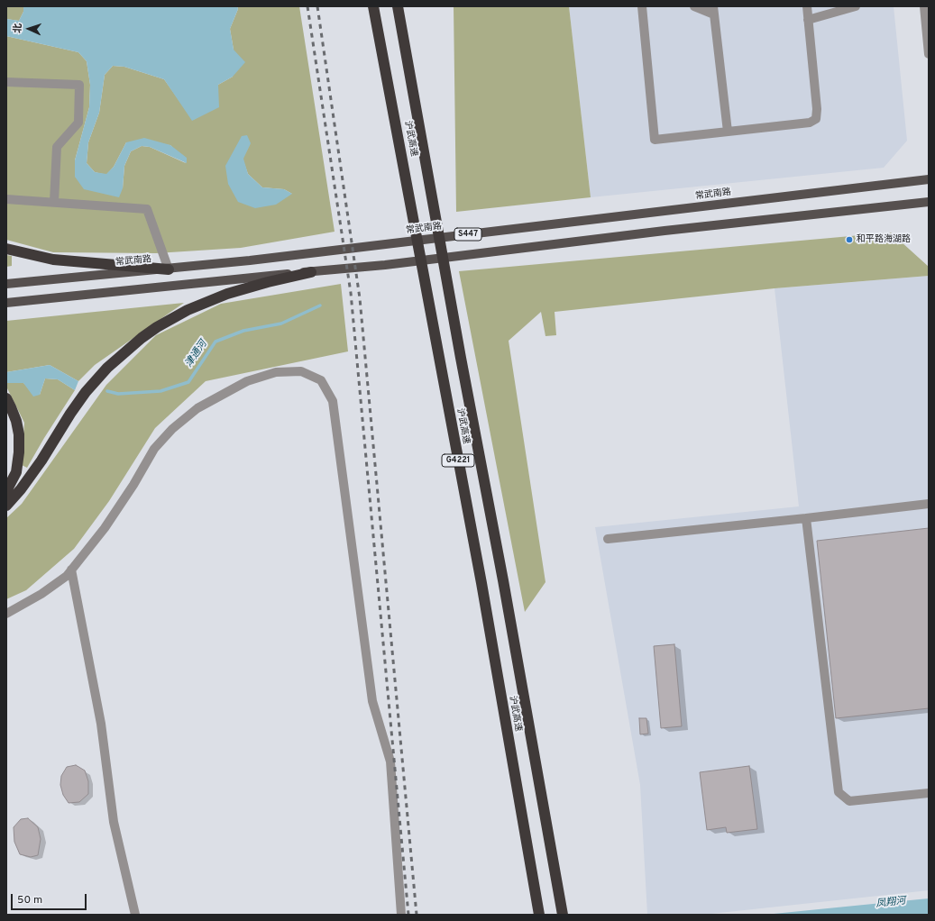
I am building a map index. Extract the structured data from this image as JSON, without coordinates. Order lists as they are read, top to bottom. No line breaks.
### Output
{"streets":{"highway":["沪武高速","G4221"],"main road":["常武南路","S447"]},"water":["津通河","凤翔河"],"places":["和平路海湖路"],"scale_bar":"50 m","north":"left"}
